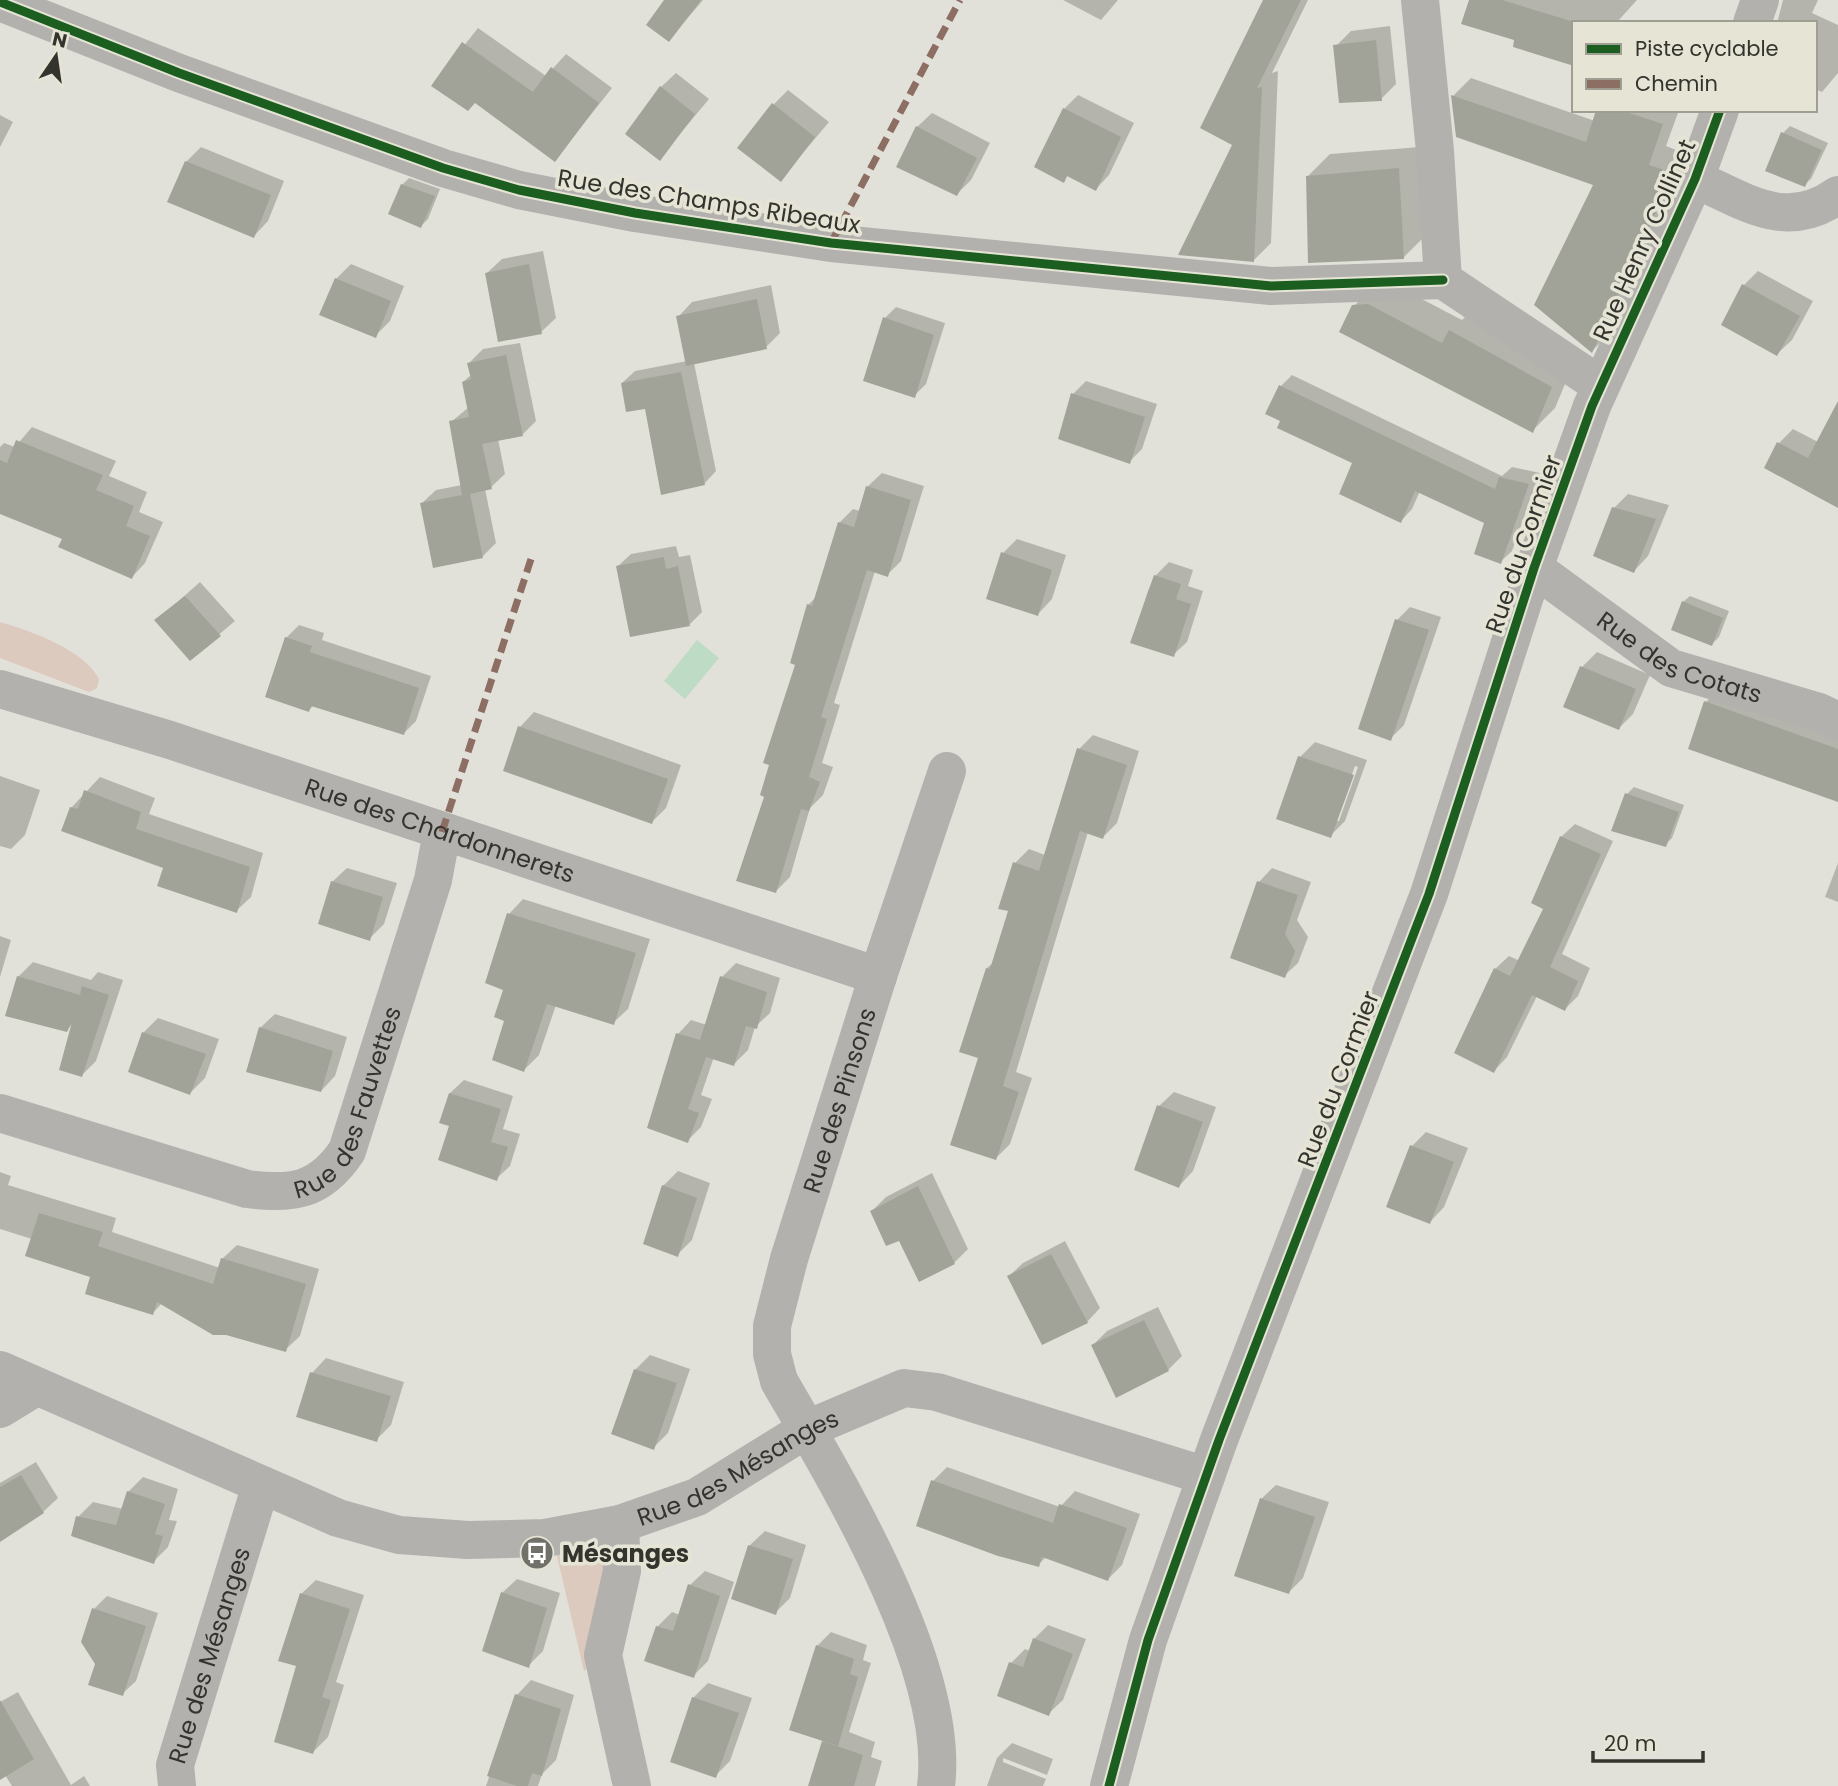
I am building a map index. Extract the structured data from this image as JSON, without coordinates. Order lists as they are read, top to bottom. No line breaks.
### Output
{"streets":{"street":["Rue des Champs Ribeaux","Rue Henry Collinet","Rue du Cormier","Rue des Cotats","Rue des Chardonnerets","Rue des Fauvettes","Rue des Pinsons","Rue des Mésanges"]},"crossings":[["Rue Henry Collinet","Rue du Cormier"],["Rue du Cormier","Rue des Cotats"],["Rue du Cormier","Rue des Mésanges"],["Rue des Chardonnerets","Rue des Fauvettes"],["Rue des Chardonnerets","Rue des Pinsons"],["Rue des Pinsons","Rue des Mésanges"]],"places":{"bus stop":["Mésanges"]},"legend":["Piste cyclable","Chemin"],"scale_bar":"20 m","north":"top"}
